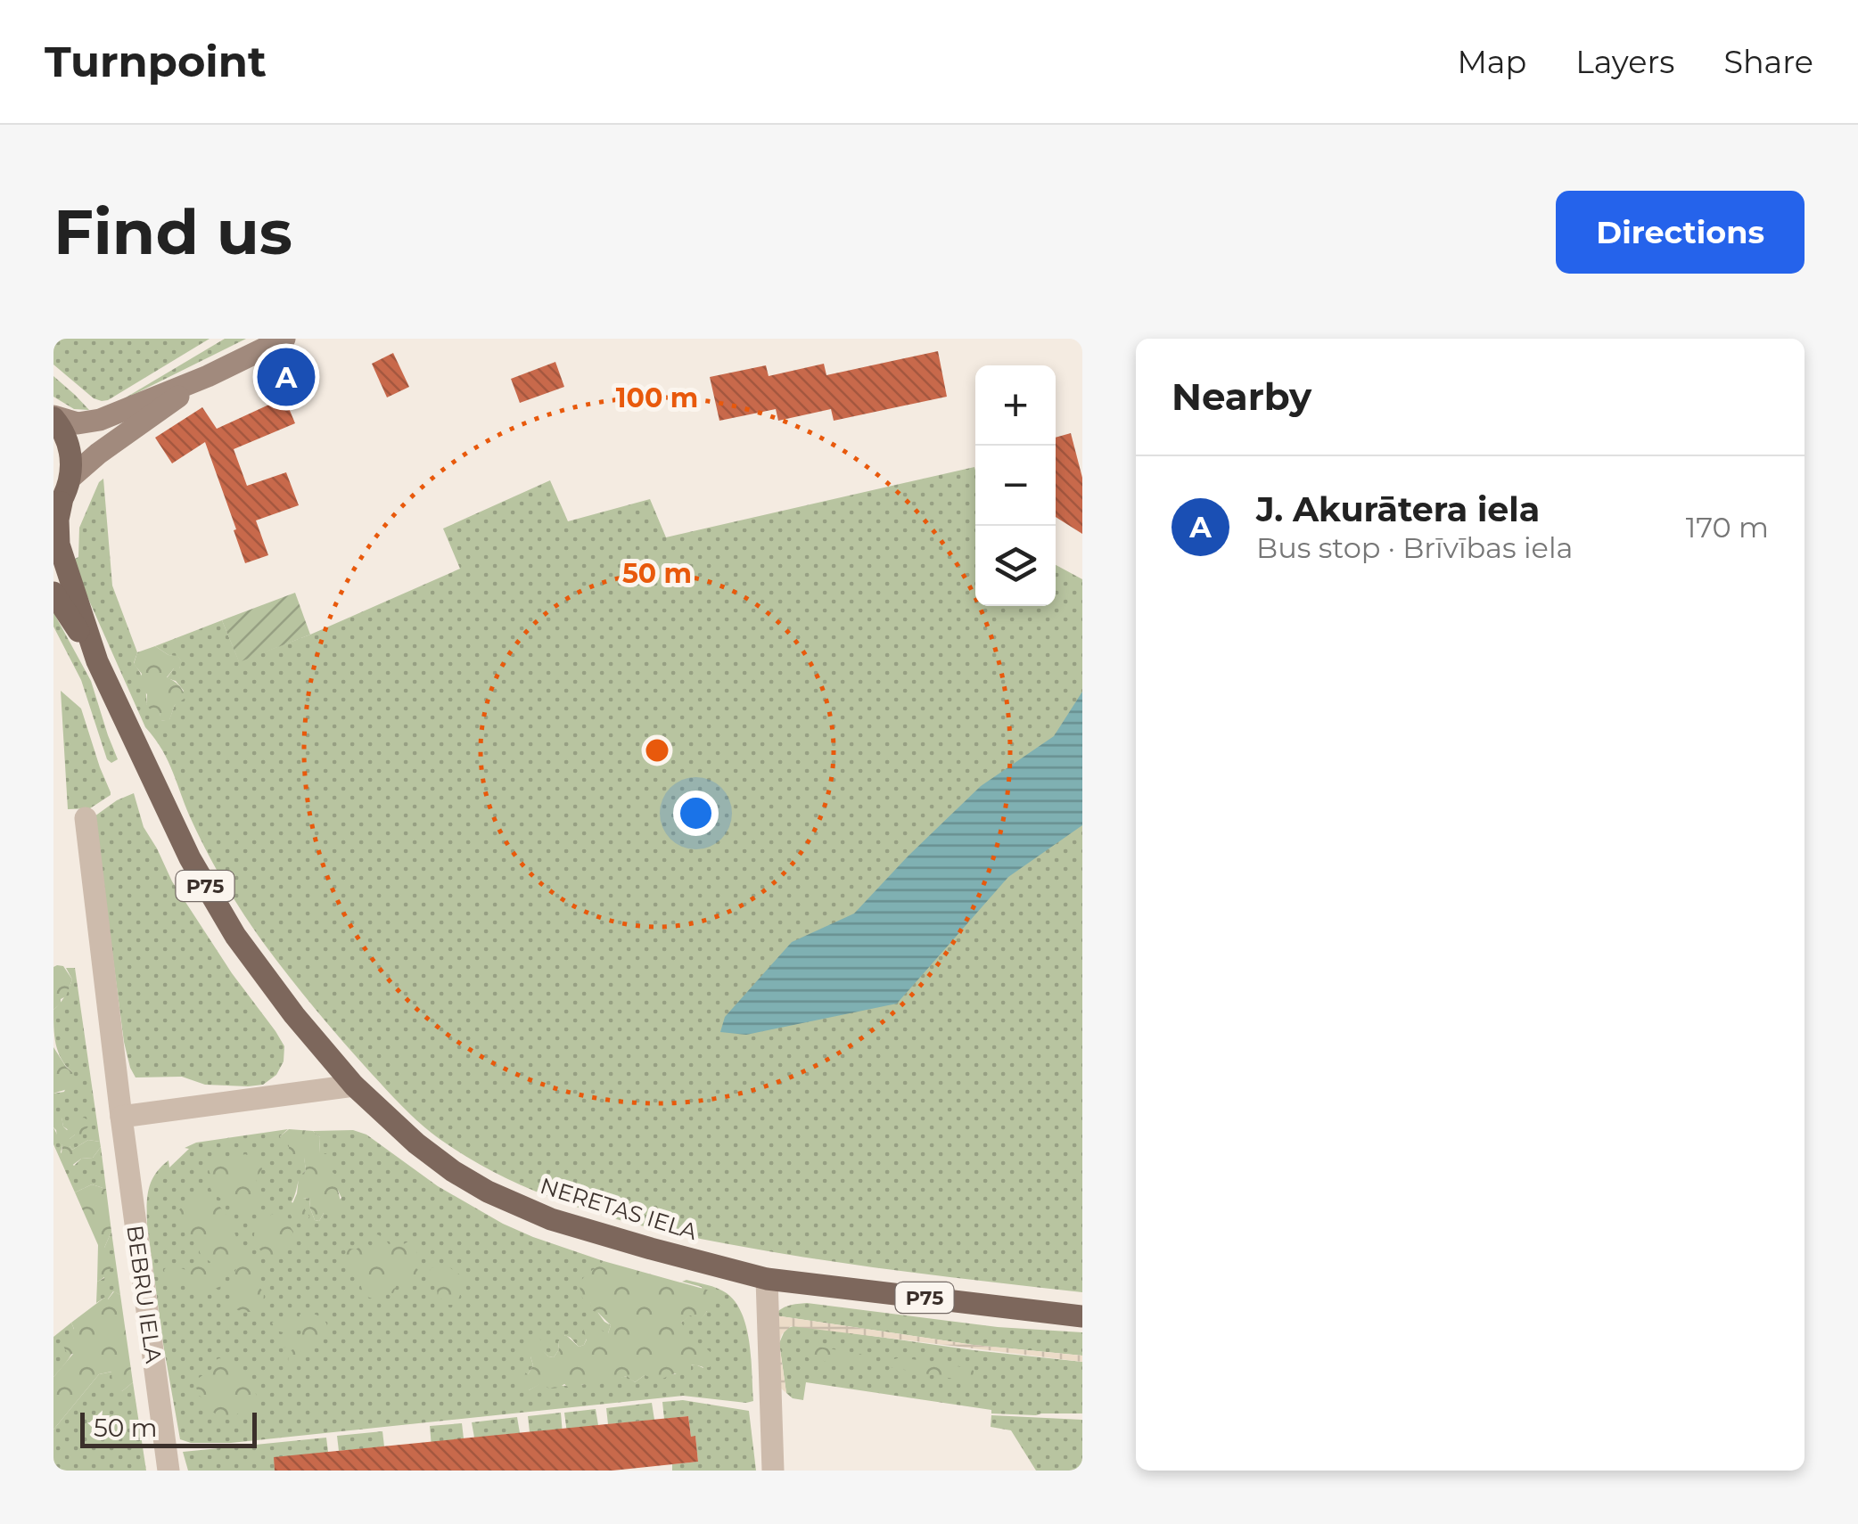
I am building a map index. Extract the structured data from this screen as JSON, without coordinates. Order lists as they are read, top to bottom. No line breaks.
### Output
{"streets":{"main road":["P75","NERETAS IELA"],"street":["BEBRU IELA"]},"crossings":[["P75","NERETAS IELA"]],"scale_bar":"50 m","page":{"header":"Turnpoint","nav":["Map","Layers","Share"],"buttons":"Directions","title":"Find us","heading":"Nearby","pins":"A","map_buttons":["+","−"],"list":[{"mark":"A","name":"J. Akurātera iela","note":"Bus stop · Brīvības iela","value":"170 m"}],"scale":"50 m"},"rings":["100 m","50 m"]}
